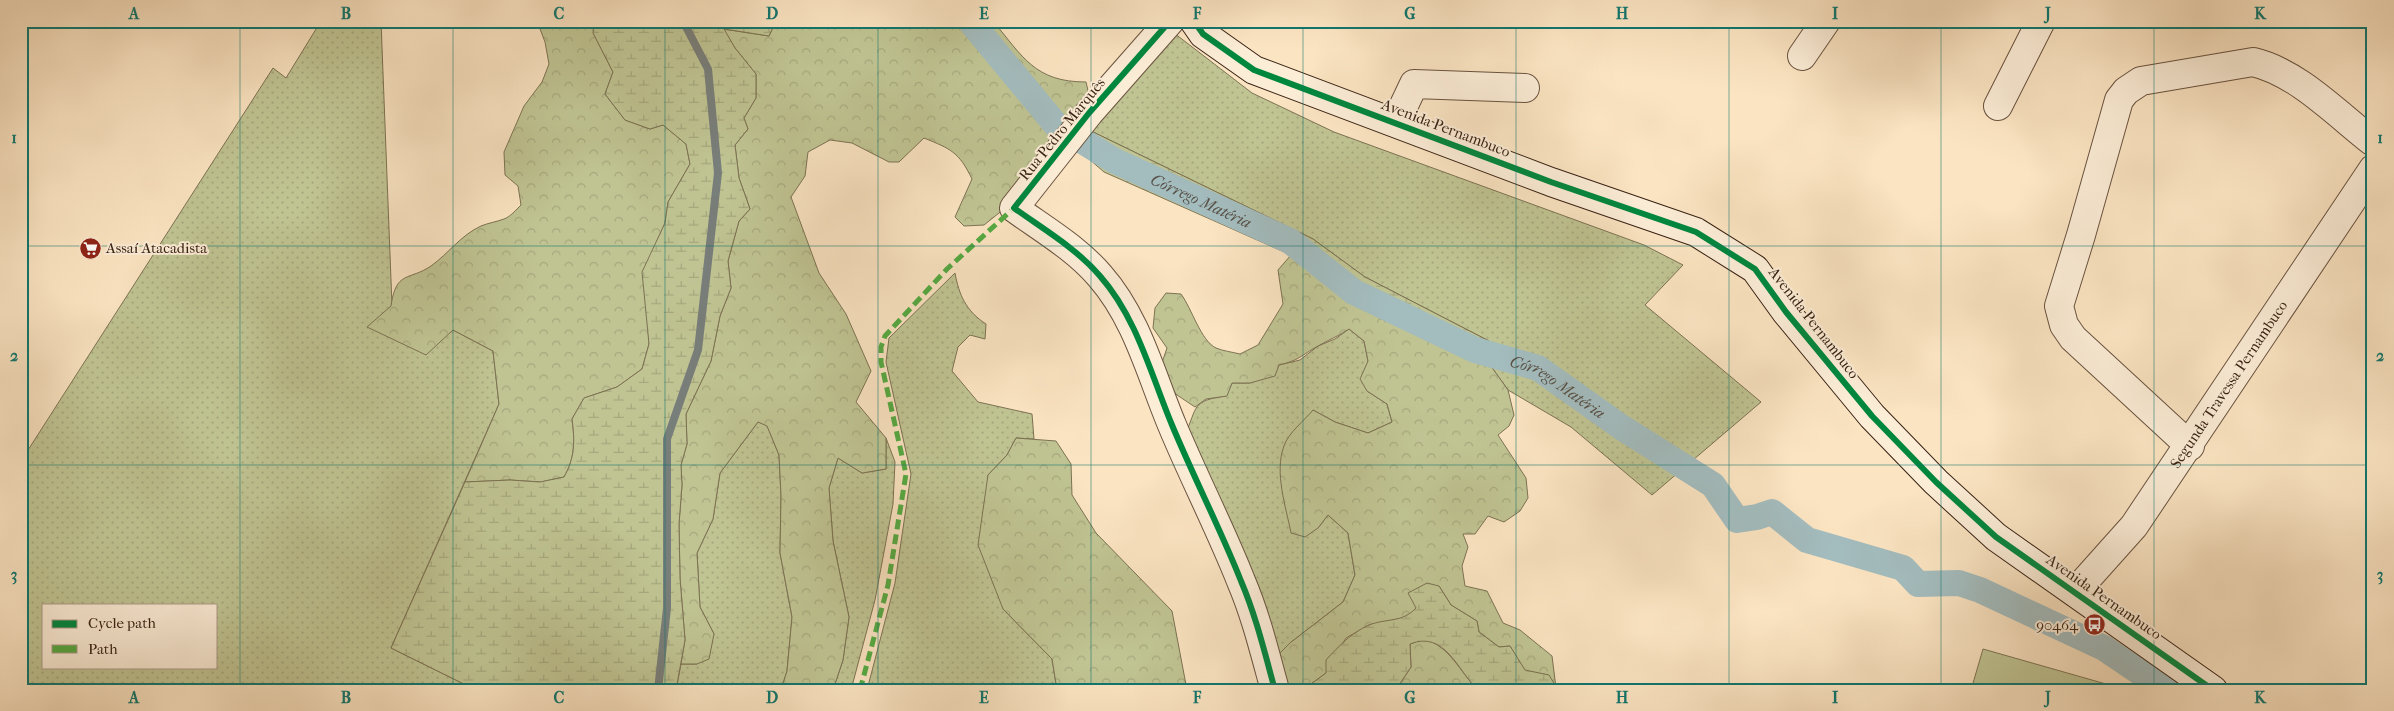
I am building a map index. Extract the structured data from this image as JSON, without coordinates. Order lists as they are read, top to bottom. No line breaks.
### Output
{"streets":{"street":["Avenida Pernambuco","Rua Pedro Marquês","Segunda Travessa Pernambuco"]},"crossings":[["Avenida Pernambuco","Segunda Travessa Pernambuco"]],"water":["Córrego Matéria"],"places":{"supermarket":["Assaí Atacadista"],"bus stop":["90464"]},"legend":["Cycle path","Path"],"grid":{"columns":["A","B","C","D","E","F","G","H","I","J","K"],"rows":["1","2","3"]}}
